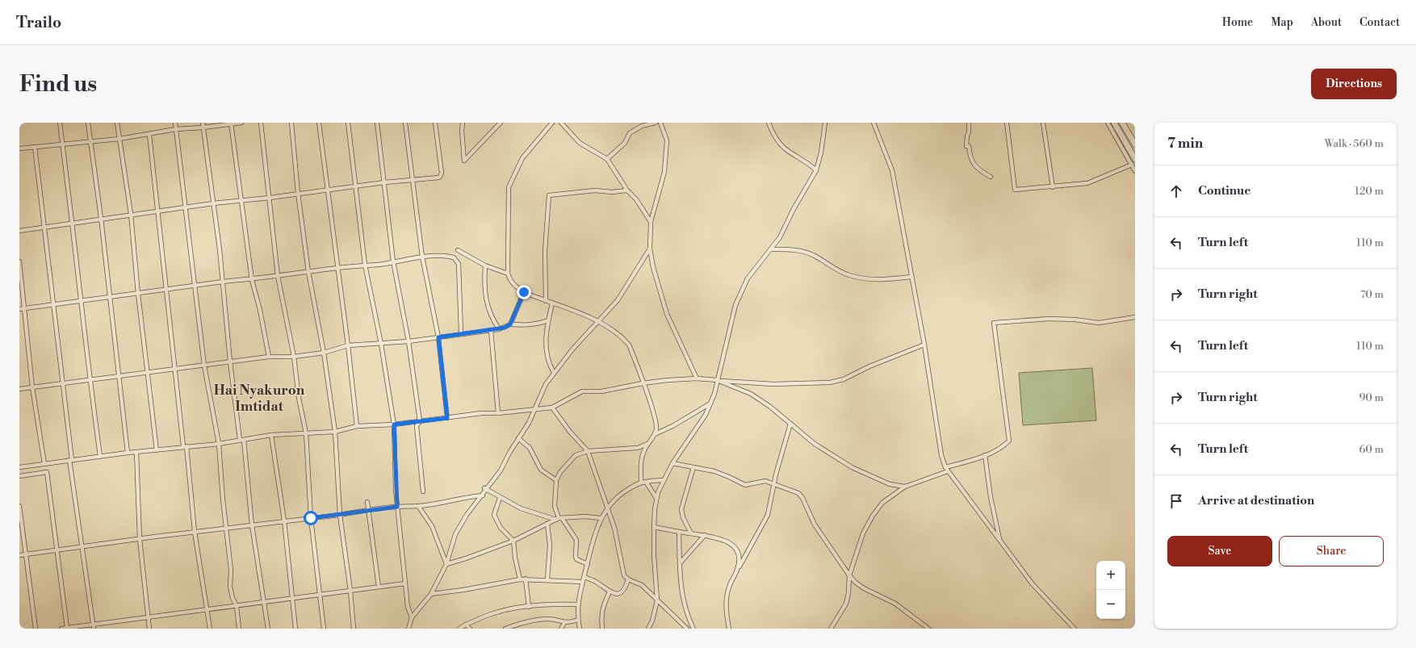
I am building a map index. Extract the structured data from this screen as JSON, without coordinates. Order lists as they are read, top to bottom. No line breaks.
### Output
{"districts":["Hai Nyakuron Imtidat"],"page":{"header":"Trailo","nav":["Home","Map","About","Contact"],"buttons":["Directions",["Save","Share"]],"title":"Find us","heading":["7 min","Walk · 560 m"],"list":[["Continue","120 m"],["Turn left","110 m"],["Turn right","70 m"],["Turn left","110 m"],["Turn right","90 m"],["Turn left","60 m"],"Arrive at destination"],"map_buttons":["+","−"]}}
